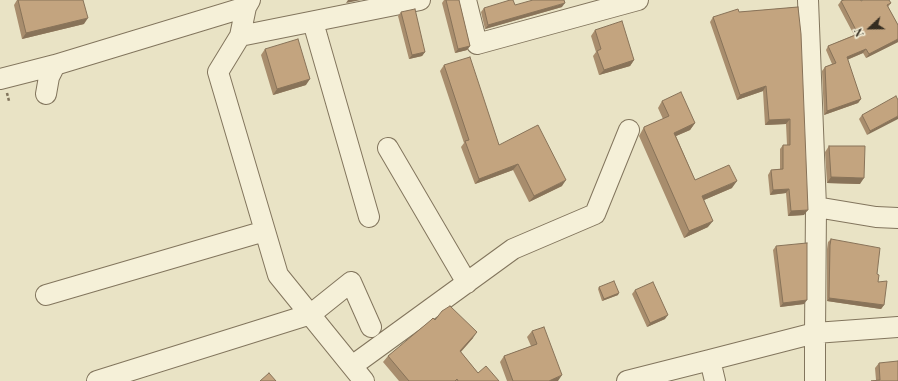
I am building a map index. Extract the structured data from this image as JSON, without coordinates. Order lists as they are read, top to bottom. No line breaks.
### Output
{"north":"left"}
